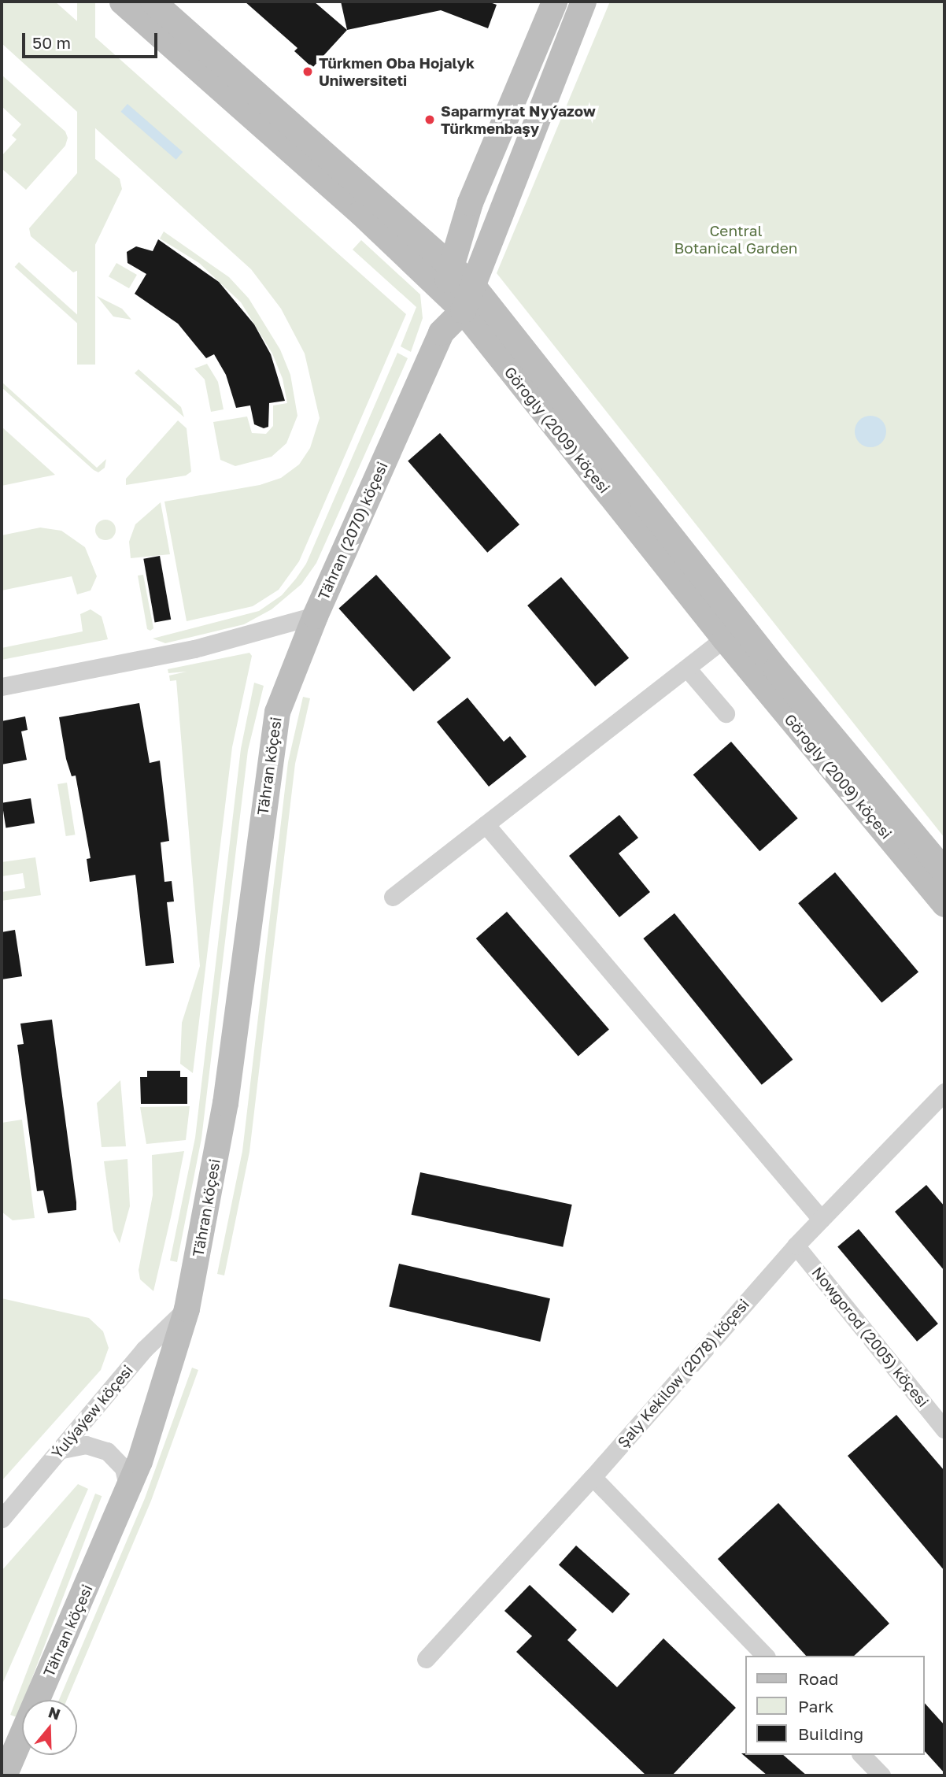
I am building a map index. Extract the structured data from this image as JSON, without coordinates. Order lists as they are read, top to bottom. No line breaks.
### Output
{"streets":{"main road":["Görogly (2009) köçesi","Tähran (2070) köçesi","Tähran köçesi"],"street":["Nowgorod (2005) köçesi","Şaly Kekilow (2078) köçesi","Ýulýaýew köçesi"]},"crossings":[["Görogly (2009) köçesi","Tähran (2070) köçesi"],["Tähran (2070) köçesi","Tähran köçesi"],["Tähran köçesi","Ýulýaýew köçesi"],["Nowgorod (2005) köçesi","Şaly Kekilow (2078) köçesi"]],"parks":["Central Botanical Garden"],"places":["Türkmen Oba Hojalyk Uniwersiteti","Saparmyrat Nyýazow Türkmenbaşy"],"legend":["Road","Park","Building"],"scale_bar":"50 m","north":"top"}
